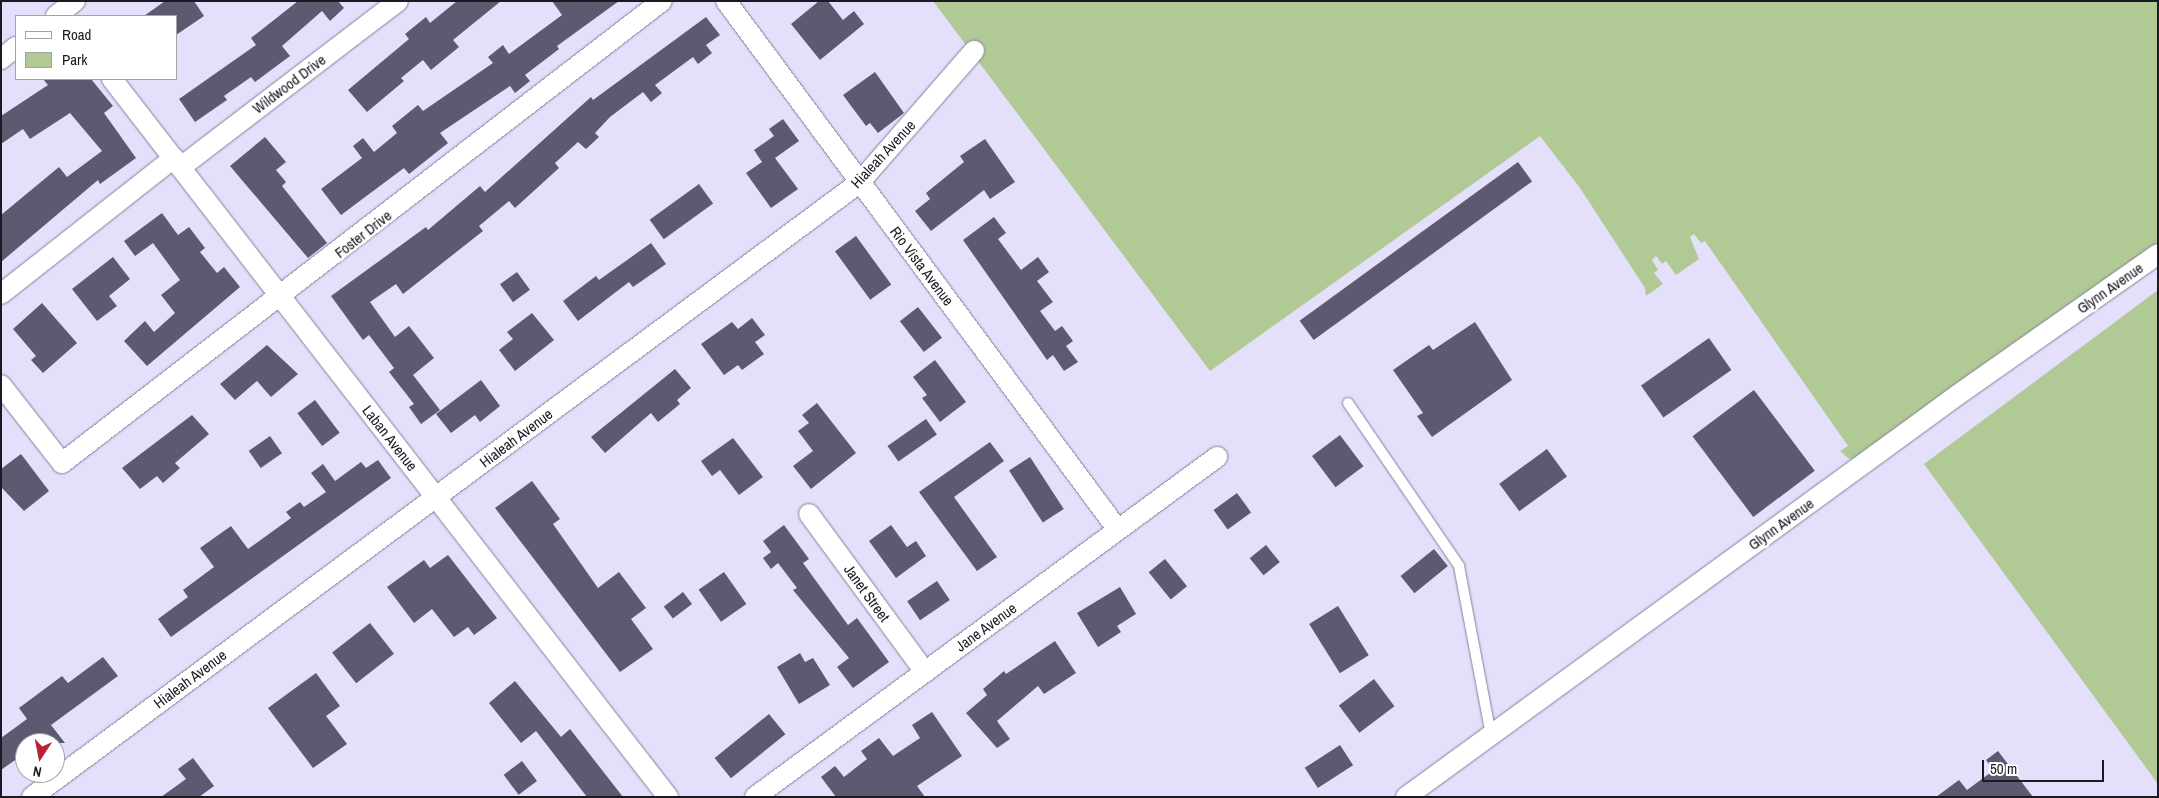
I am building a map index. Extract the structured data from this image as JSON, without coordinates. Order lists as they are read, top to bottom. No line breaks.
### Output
{"streets":{"street":["Wildwood Drive","Hialeah Avenue","Foster Drive","Rio Vista Avenue","Glynn Avenue","Laban Avenue","Janet Street","Jane Avenue"]},"crossings":[["Wildwood Drive","Laban Avenue"],["Hialeah Avenue","Rio Vista Avenue"],["Hialeah Avenue","Laban Avenue"],["Foster Drive","Laban Avenue"],["Rio Vista Avenue","Jane Avenue"],["Janet Street","Jane Avenue"]],"legend":["Road","Park"],"scale_bar":"50 m","north":"bottom"}
